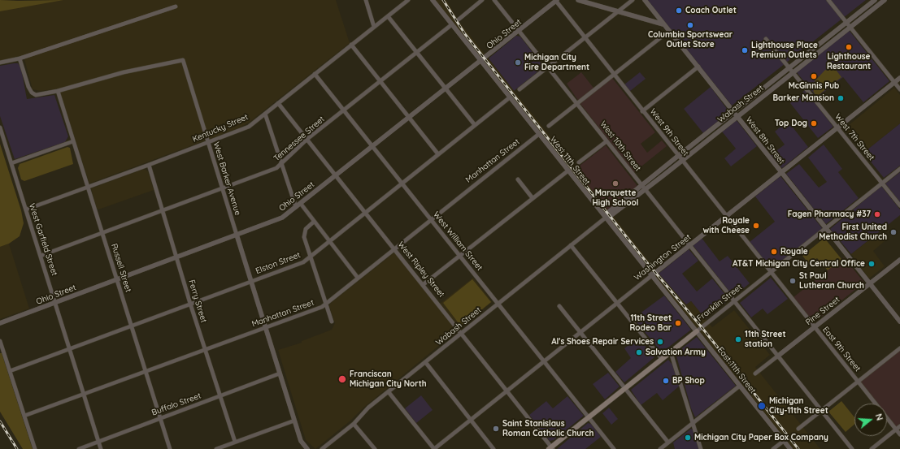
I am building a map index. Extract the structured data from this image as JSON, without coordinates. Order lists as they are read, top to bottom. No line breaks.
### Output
{"streets":{"main road":["Franklin Street"],"street":["Ohio Street","Wabash Street","Kentucky Street","West 9th Street","West 7th Street","Tennessee Street","West 8th Street","West 10th Street","Manhattan Street","West 11th Street","West Barker Avenue","West Garfield Street","West William Street","Washington Street","Elston Street","Russell Street","West Ripley Street","Ferry Street","Pine Street","East 9th Street","East 11th Street","Buffalo Street"]},"crossings":[["Ohio Street","West 9th Street"],["Ohio Street","West 10th Street"],["Ohio Street","West 11th Street"],["Ohio Street","West Barker Avenue"],["Ohio Street","West Garfield Street"],["Ohio Street","West William Street"],["Ohio Street","Russell Street"],["Ohio Street","West Ripley Street"],["Ohio Street","Ferry Street"],["Wabash Street","West 9th Street"],["Wabash Street","West 7th Street"],["Wabash Street","West 8th Street"],["Wabash Street","West 10th Street"],["Wabash Street","West 11th Street"],["Wabash Street","West William Street"],["Wabash Street","West Ripley Street"],["Kentucky Street","West Barker Avenue"],["Kentucky Street","West Garfield Street"],["Kentucky Street","West William Street"],["Kentucky Street","Russell Street"],["Kentucky Street","West Ripley Street"],["Kentucky Street","Ferry Street"],["West 9th Street","Washington Street"],["West 9th Street","Franklin Street"],["West 9th Street","East 9th Street"],["West 7th Street","Washington Street"],["West 7th Street","Franklin Street"],["Tennessee Street","West 11th Street"],["Tennessee Street","West Barker Avenue"],["Tennessee Street","West Garfield Street"],["Tennessee Street","West William Street"],["Tennessee Street","Russell Street"],["Tennessee Street","West Ripley Street"],["Tennessee Street","Ferry Street"],["West 8th Street","Washington Street"],["West 8th Street","Franklin Street"],["West 8th Street","Pine Street"],["West 10th Street","Washington Street"],["West 10th Street","Franklin Street"],["West 10th Street","Pine Street"],["Manhattan Street","West 11th Street"],["Manhattan Street","West Barker Avenue"],["Manhattan Street","West Garfield Street"],["Manhattan Street","West William Street"],["Manhattan Street","Russell Street"],["Manhattan Street","West Ripley Street"],["Manhattan Street","Ferry Street"],["West 11th Street","Washington Street"],["West 11th Street","Elston Street"],["West 11th Street","Franklin Street"],["West 11th Street","East 11th Street"],["West Barker Avenue","Elston Street"],["West Barker Avenue","Russell Street"],["West Barker Avenue","Buffalo Street"],["West Garfield Street","Elston Street"],["West Garfield Street","Buffalo Street"],["West William Street","Washington Street"],["West William Street","Elston Street"],["West William Street","Franklin Street"],["Washington Street","West Ripley Street"],["Elston Street","Russell Street"],["Elston Street","West Ripley Street"],["Elston Street","Ferry Street"],["Russell Street","Buffalo Street"],["West Ripley Street","Franklin Street"],["Ferry Street","Buffalo Street"],["Franklin Street","East 9th Street"],["Franklin Street","East 11th Street"],["Pine Street","East 9th Street"]],"places":["Coach Outlet","Columbia Sportswear Outlet Store","Lighthouse Restaurant","Lighthouse Place Premium Outlets","Michigan City Fire Department","McGinnis Pub","Barker Mansion","Top Dog","Marquette High School","Fagen Pharmacy #37","Royale with Cheese","First United Methodist Church","Royale","AT&T Michigan City Central Office","St Paul Lutheran Church","11th Street Rodeo Bar","11th Street station","Al's Shoes Repair Services","Salvation Army","Franciscan Michigan City North","BP Shop","Michigan City-11th Street","Saint Stanislaus Roman Catholic Church","Michigan City Paper Box Company"],"north":"right"}
